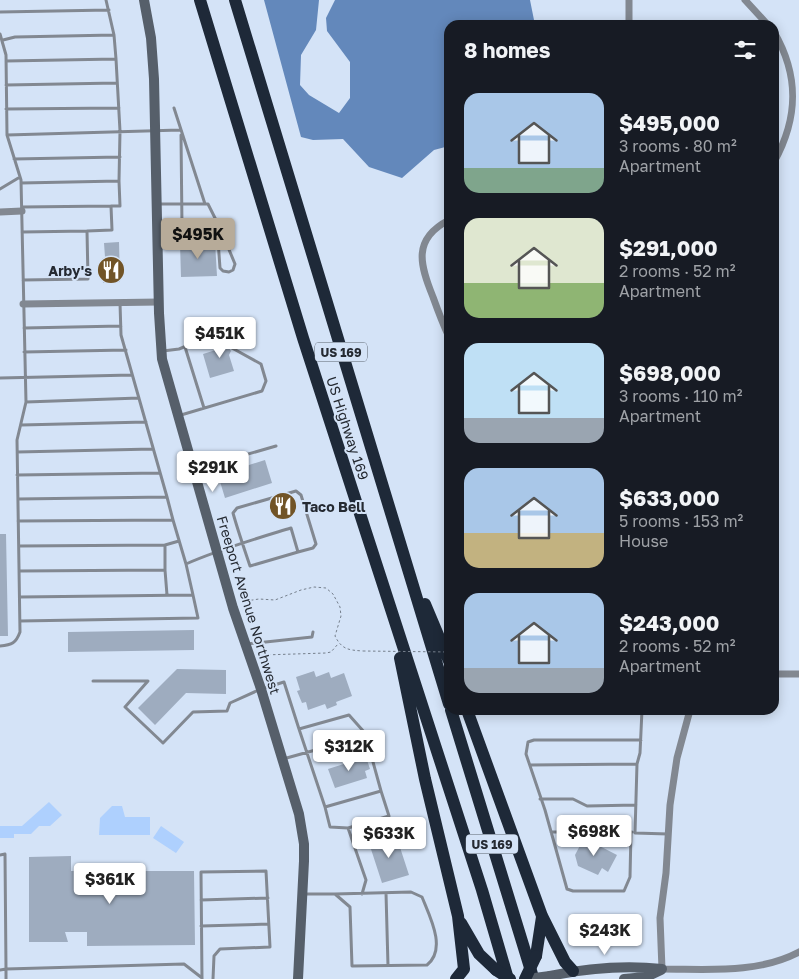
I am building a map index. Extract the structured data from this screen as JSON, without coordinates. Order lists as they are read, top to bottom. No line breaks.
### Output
{"streets":{"highway":["US 169","US Highway 169"],"street":["Freeport Avenue Northwest"]},"places":{"restaurant":["Arby's","Taco Bell"]},"page":{"heading":"8 homes","list":[{"name":"$495,000","note":"3 rooms · 80 m² · Apartment"},{"name":"$291,000","note":"2 rooms · 52 m² · Apartment"},{"name":"$698,000","note":"3 rooms · 110 m² · Apartment"},{"name":"$633,000","note":"5 rooms · 153 m² · House"},{"name":"$243,000","note":"2 rooms · 52 m² · Apartment"}],"price":["$495K","$451K","$291K","$312K","$698K","$633K","$361K","$243K"]}}
